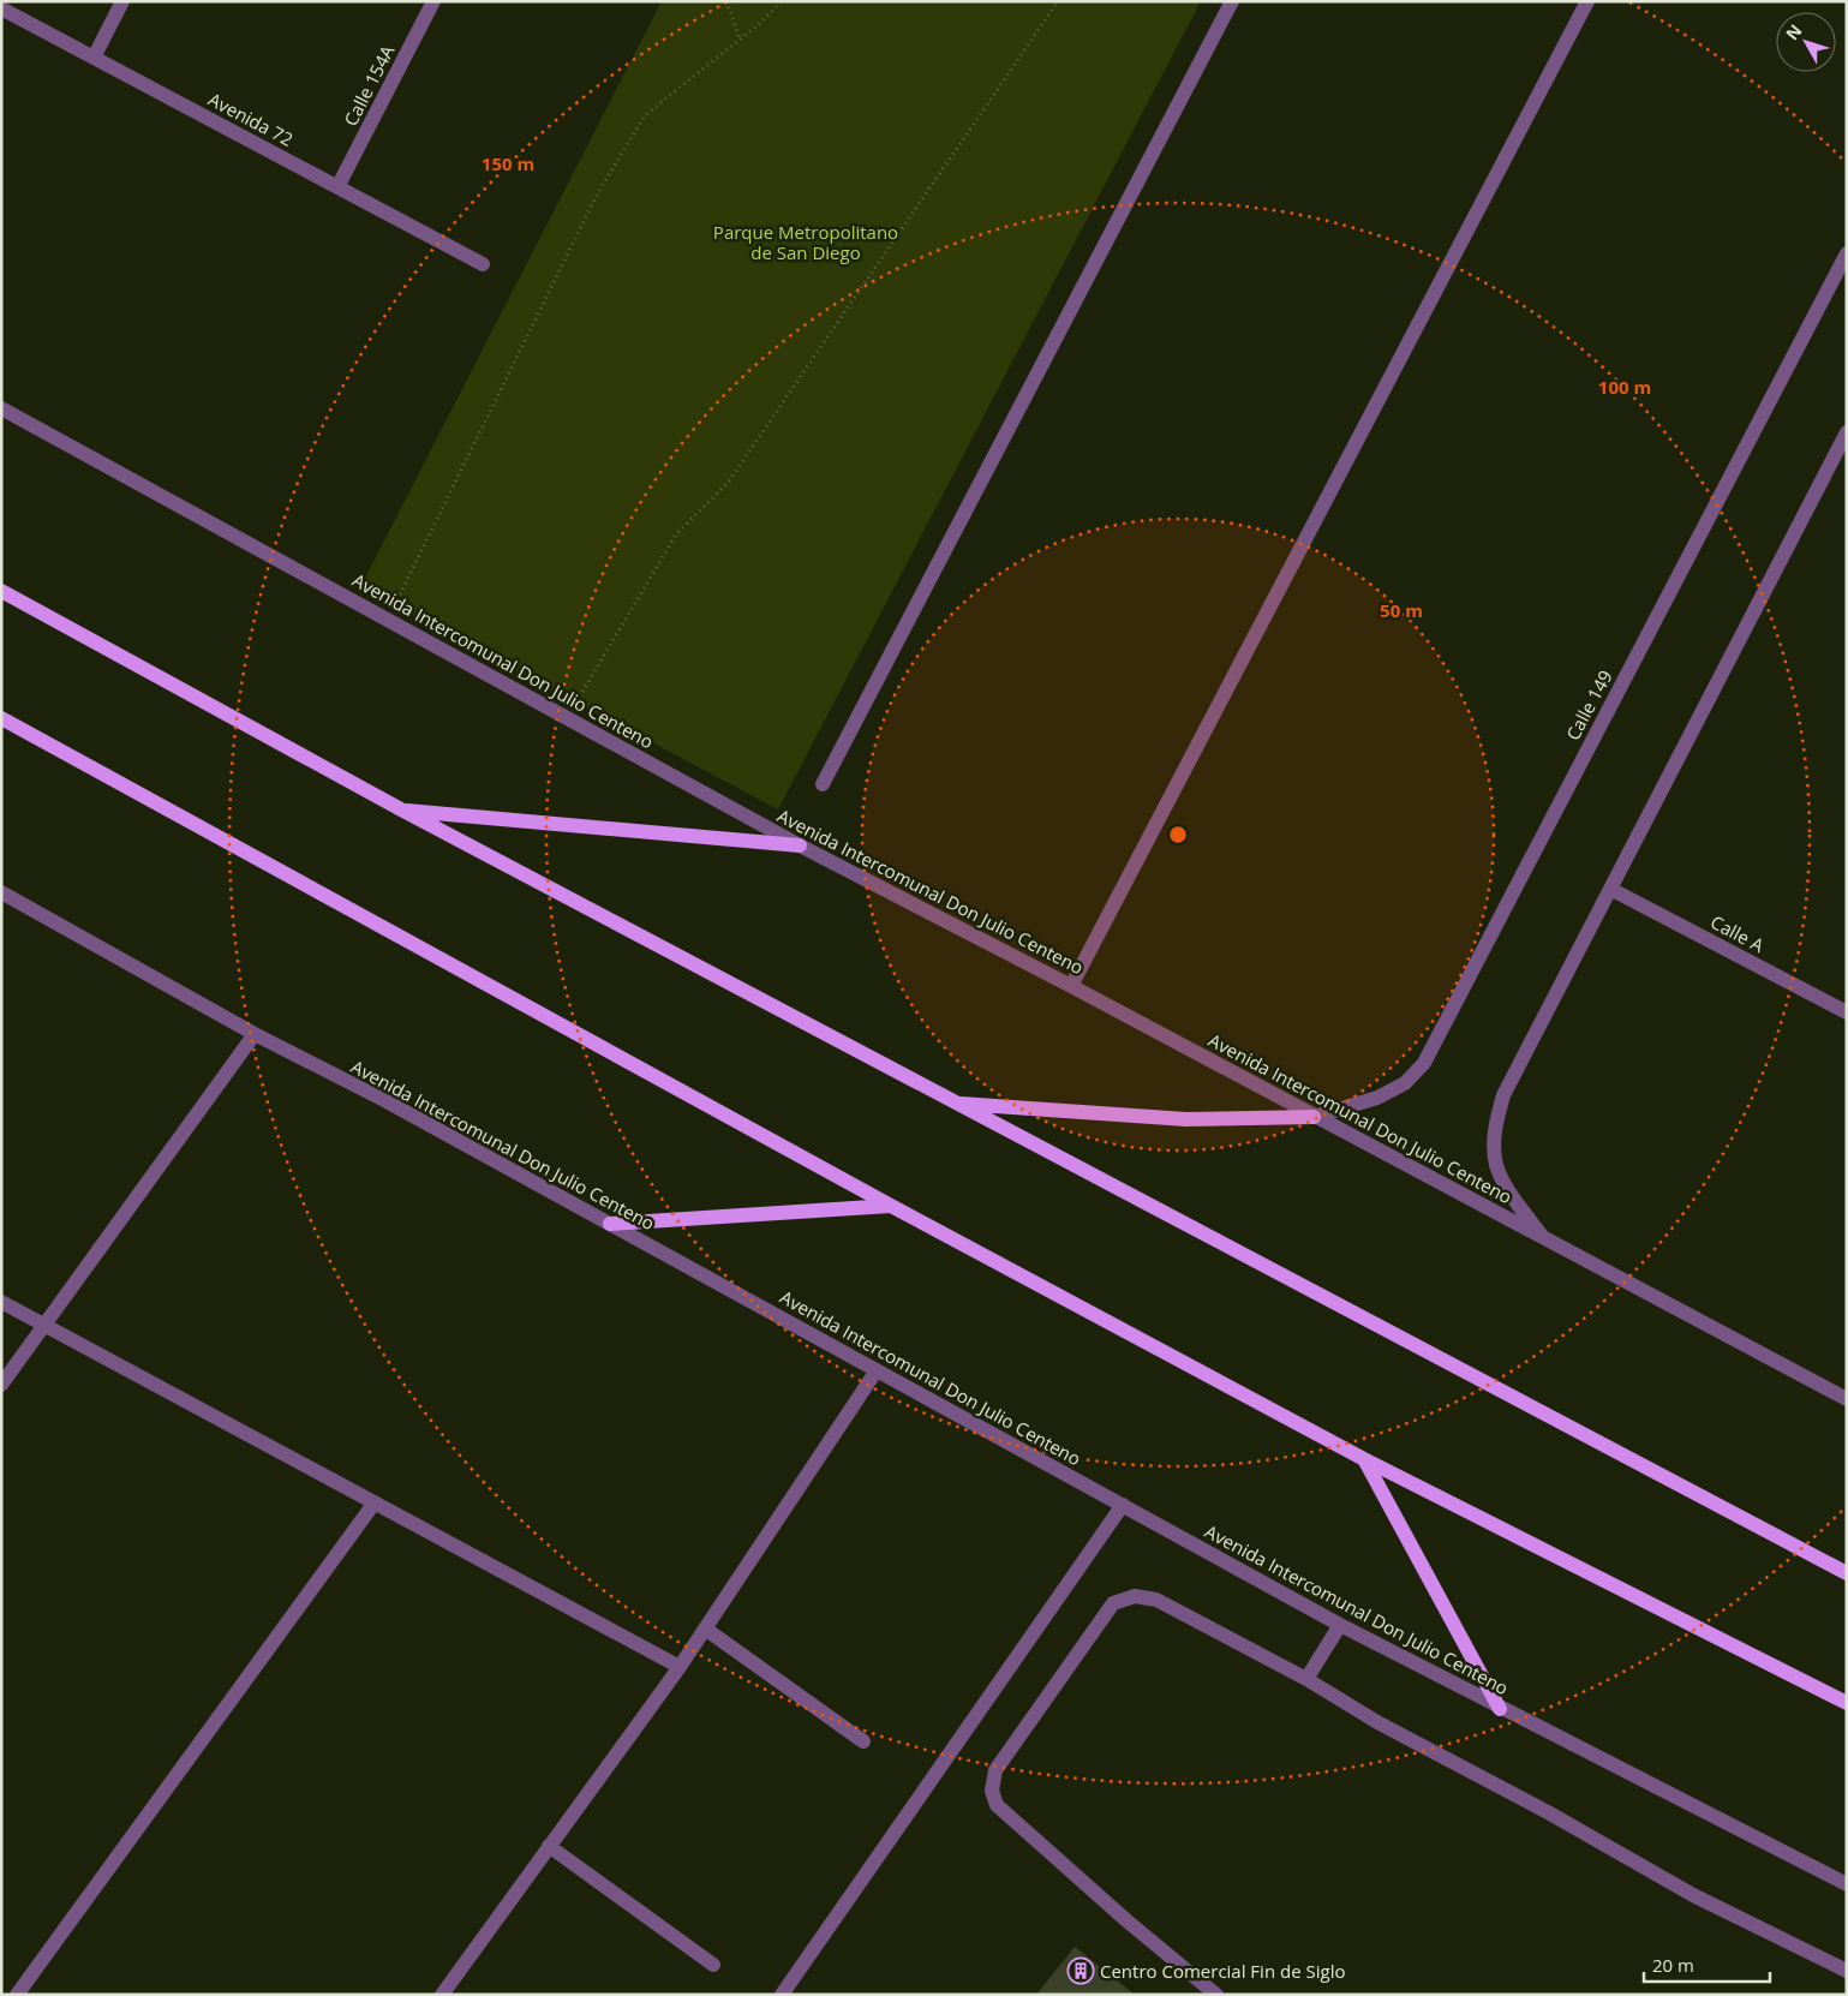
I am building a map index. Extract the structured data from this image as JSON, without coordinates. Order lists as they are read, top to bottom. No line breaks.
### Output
{"streets":{"street":["Calle 154A","Avenida 72","Avenida Intercomunal Don Julio Centeno","Calle 149","Calle A"]},"crossings":[["Calle 154A","Avenida 72"],["Avenida Intercomunal Don Julio Centeno","Calle 149"]],"parks":["Parque Metropolitano de San Diego"],"places":{"building":["Centro Comercial Fin de Siglo"]},"scale_bar":"20 m","north":"top left","rings":["150 m","100 m","50 m"]}
